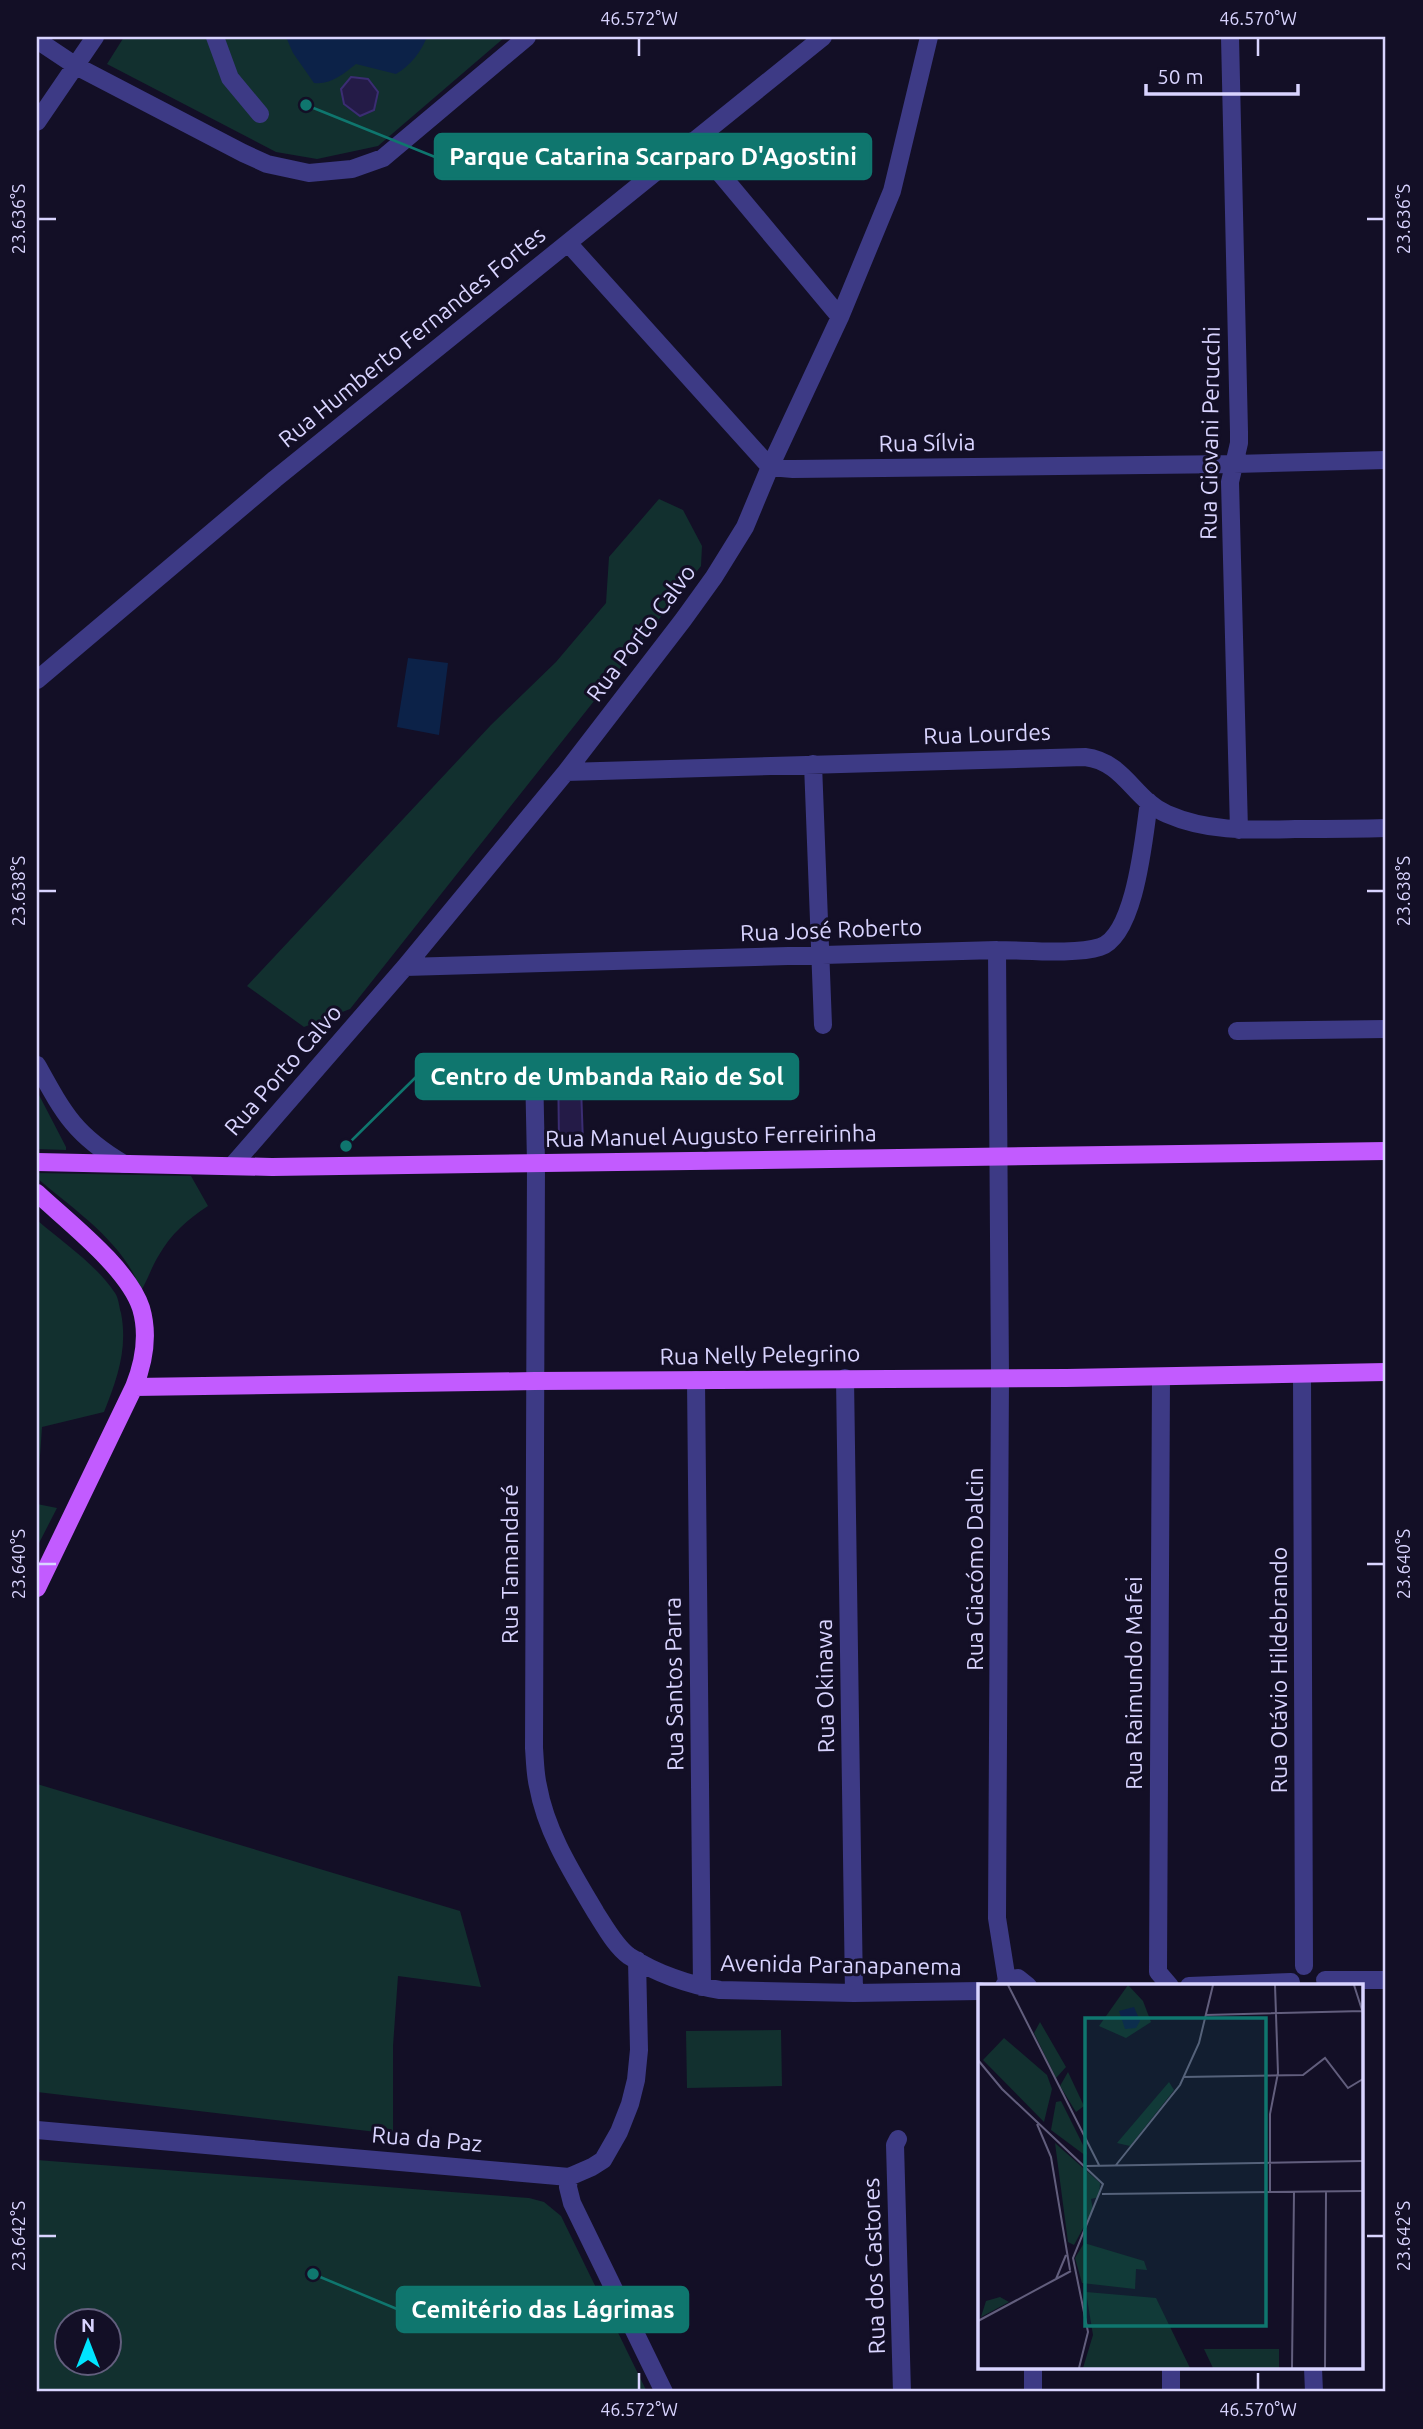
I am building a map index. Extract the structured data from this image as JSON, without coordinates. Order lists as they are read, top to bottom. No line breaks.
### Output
{"streets":{"main road":["Rua Manuel Augusto Ferreirinha","Rua Nelly Pelegrino"],"street":["Rua Humberto Fernandes Fortes","Rua Giovani Perucchi","Rua Sílvia","Rua Porto Calvo","Rua Lourdes","Rua José Roberto","Rua Tamandaré","Rua Giacómo Dalcin","Rua Otávio Hildebrando","Rua Raimundo Mafei","Rua Santos Parra","Rua Okinawa","Avenida Paranapanema","Rua da Paz","Rua dos Castores"]},"crossings":[["Rua Giovani Perucchi","Rua Sílvia"],["Rua Giovani Perucchi","Rua Lourdes"],["Rua Sílvia","Rua Porto Calvo"],["Rua Porto Calvo","Rua Lourdes"],["Rua Porto Calvo","Rua José Roberto"],["Rua Porto Calvo","Rua Manuel Augusto Ferreirinha"],["Rua Lourdes","Rua José Roberto"],["Rua José Roberto","Rua Giacómo Dalcin"],["Rua Manuel Augusto Ferreirinha","Rua Tamandaré"],["Rua Manuel Augusto Ferreirinha","Rua Giacómo Dalcin"],["Rua Nelly Pelegrino","Rua Tamandaré"],["Rua Nelly Pelegrino","Rua Giacómo Dalcin"],["Rua Nelly Pelegrino","Rua Otávio Hildebrando"],["Rua Nelly Pelegrino","Rua Raimundo Mafei"],["Rua Nelly Pelegrino","Rua Santos Parra"],["Rua Nelly Pelegrino","Rua Okinawa"],["Rua Tamandaré","Rua Santos Parra"],["Rua Tamandaré","Avenida Paranapanema"],["Rua Santos Parra","Avenida Paranapanema"],["Rua Okinawa","Avenida Paranapanema"]],"places":["Parque Catarina Scarparo D'Agostini","Centro de Umbanda Raio de Sol","Cemitério das Lágrimas"],"scale_bar":"50 m","north":"top","coordinates":["46.572°W","46.570°W","23.636°S","23.638°S","23.640°S","23.642°S"]}
